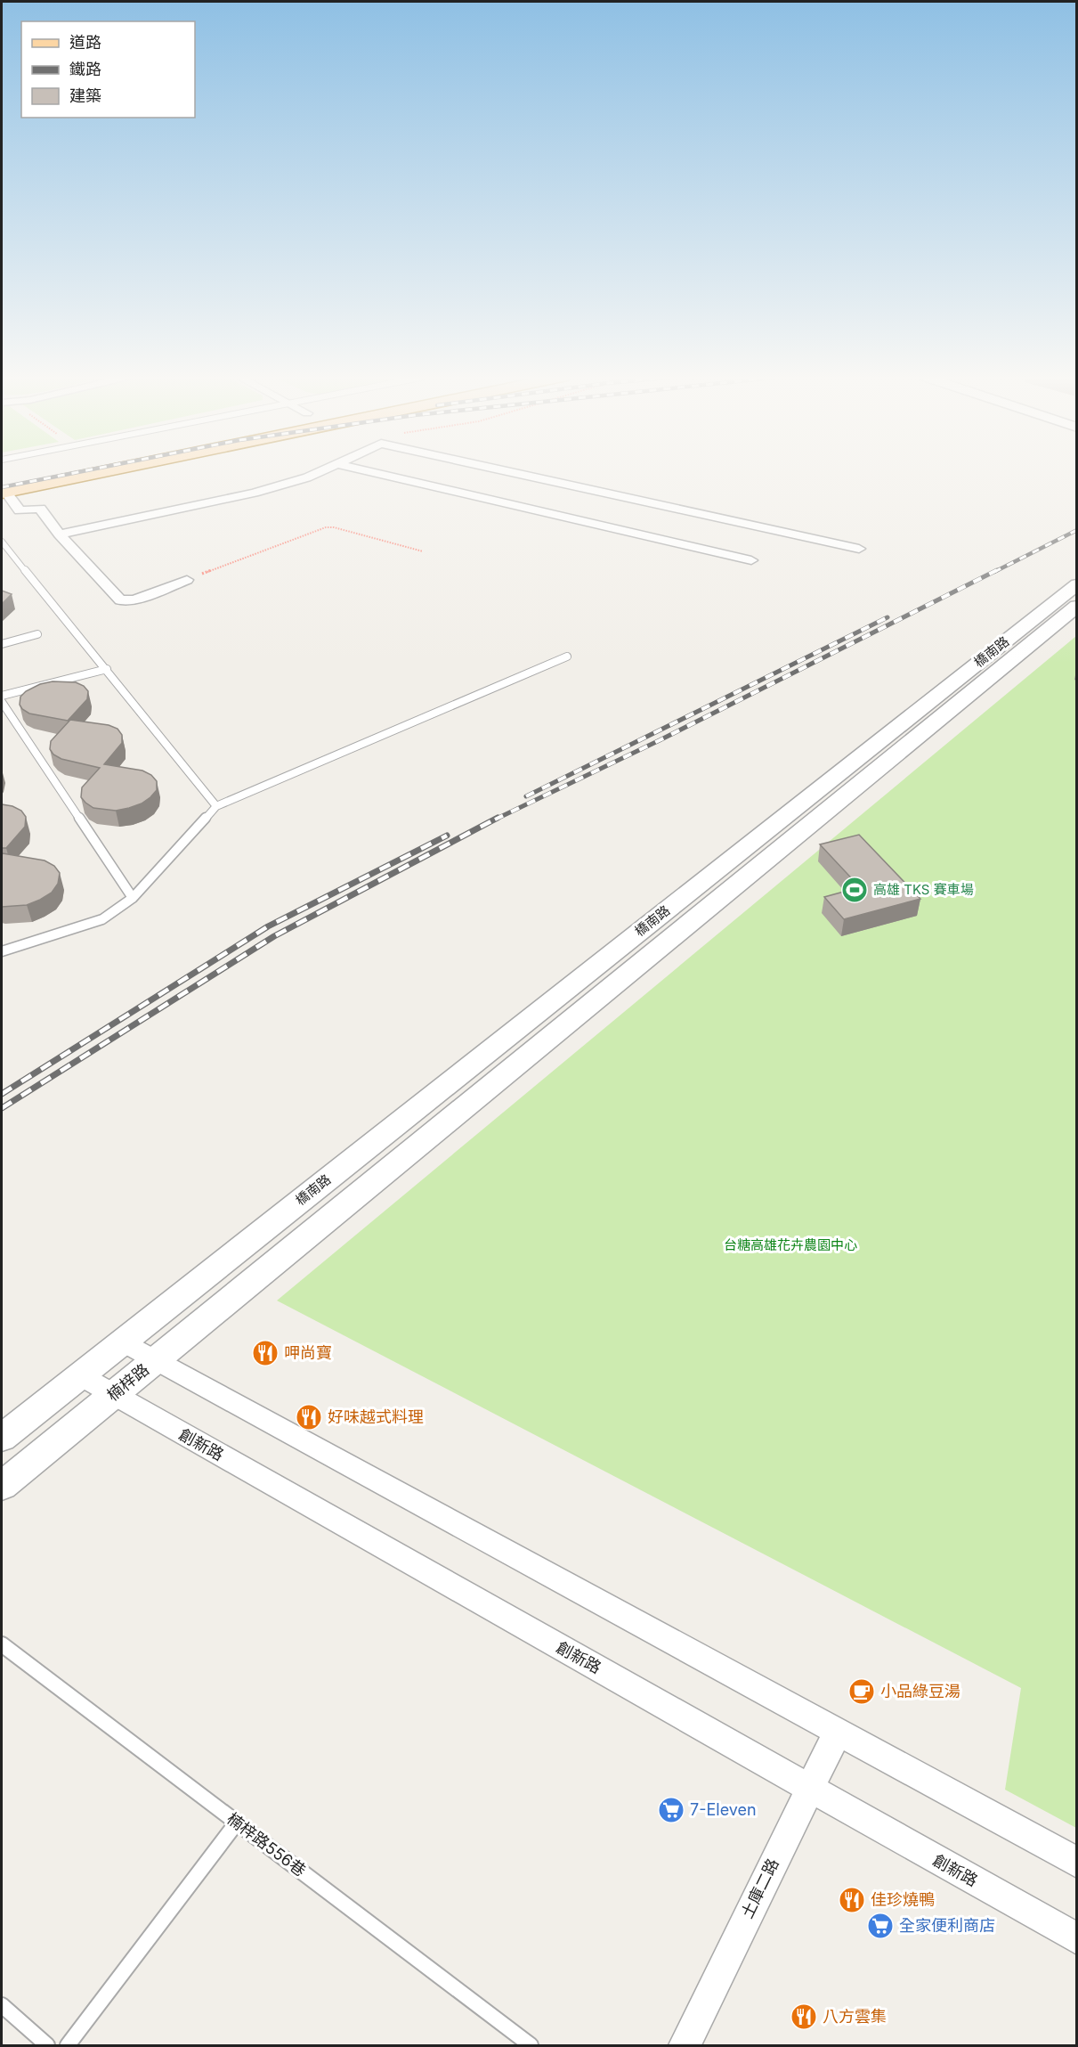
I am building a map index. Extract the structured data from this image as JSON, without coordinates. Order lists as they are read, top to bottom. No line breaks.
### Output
{"streets":{"street":["橋南路","楠梓路","創新路","土庫二路"],"lane":["楠梓路556巷"]},"crossings":[["橋南路","楠梓路"],["楠梓路","創新路"],["創新路","土庫二路"]],"parks":["台糖高雄花卉農園中心"],"places":{"sports":["高雄 TKS 賽車場"],"restaurant":["呷尚寶","好味越式料理","佳珍燒鴨","八方雲集"],"cafe":["小品綠豆湯"],"supermarket":["7-Eleven","全家便利商店"]},"legend":["道路","鐵路","建築"]}
